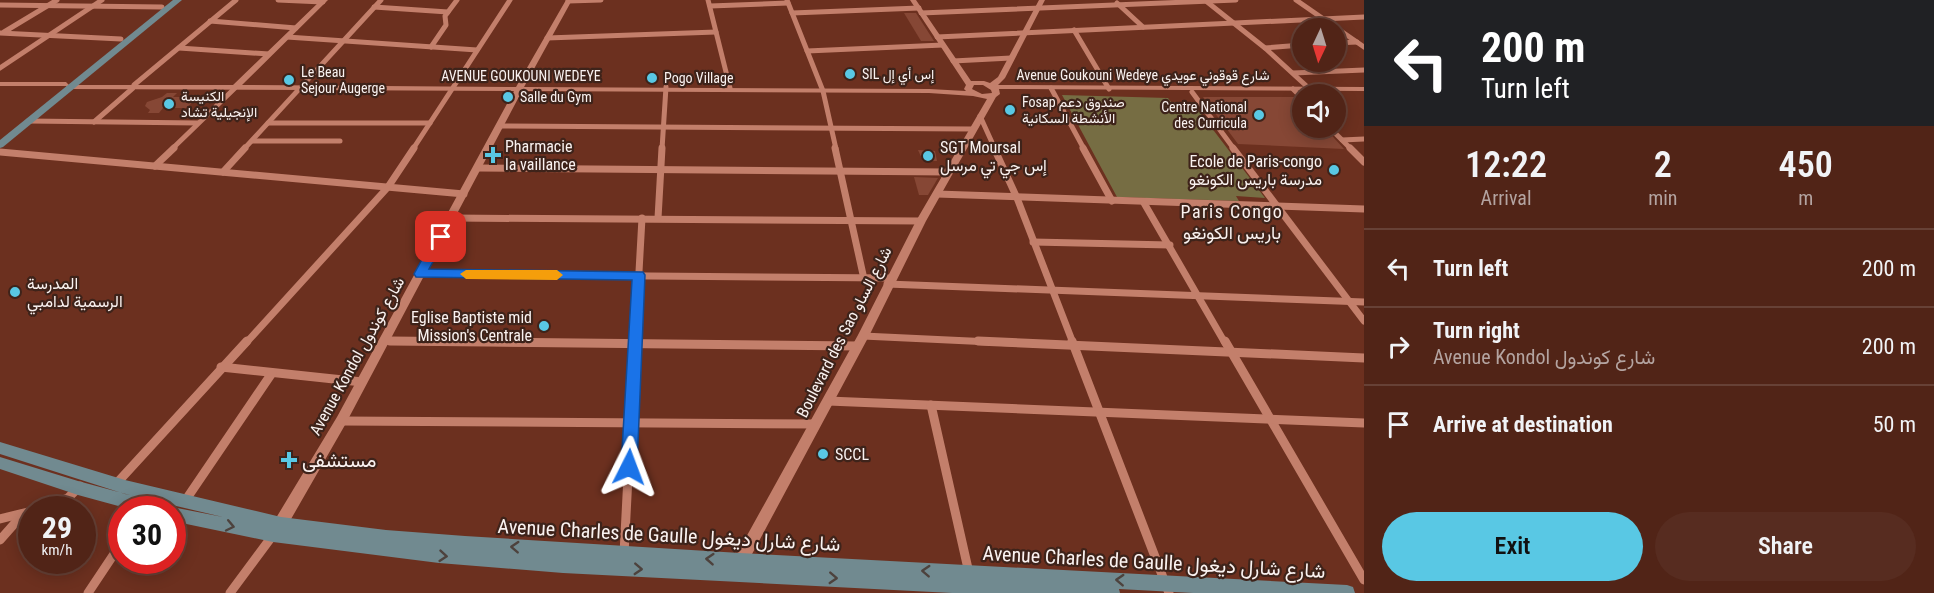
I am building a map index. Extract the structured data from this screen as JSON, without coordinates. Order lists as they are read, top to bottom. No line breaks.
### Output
{"streets":{"main road":["Avenue Charles de Gaulle شارع شارل ديغول"],"street":["Avenue Goukouni Wedeye شارع قوقوني عويدي","AVENUE GOUKOUNI WEDEYE","Boulevard des Sao شارع الساو","Avenue Kondol شارع كوندول"]},"crossings":[["Avenue Goukouni Wedeye شارع قوقوني عويدي","AVENUE GOUKOUNI WEDEYE"],["Avenue Goukouni Wedeye شارع قوقوني عويدي","Boulevard des Sao شارع الساو"],["AVENUE GOUKOUNI WEDEYE","Boulevard des Sao شارع الساو"],["AVENUE GOUKOUNI WEDEYE","Avenue Kondol شارع كوندول"],["Boulevard des Sao شارع الساو","Avenue Charles de Gaulle شارع شارل ديغول"],["Avenue Kondol شارع كوندول","Avenue Charles de Gaulle شارع شارل ديغول"]],"districts":["Paris Congo باريس الكونغو"],"places":{"other":["SIL إس أي إل","Pogo Village","Le Beau Sejour Augerge","Salle du Gym","الكنيسة الإنجيلية تشاد","Fosap صندوق دعم الأنشطة السكانية","Centre National des Curricula","SGT Moursal إس جي تي مرسل","Ecole de Paris-congo مدرسة باريس الكونغو","المدرسة الرسمية لدامبي","Eglise Baptiste mid Mission's Centrale","SCCL"],"health":["Pharmacie la vaillance","مستشفى"]},"north":"bottom","page":{"turn":["200 m","Turn left"],"eta":["12:22","Arrival","2","min","450","m"],"list":[{"name":"Turn left","value":"200 m"},{"name":"Turn right","note":"Avenue Kondol شارع كوندول","value":"200 m"},{"name":"Arrive at destination","value":"50 m"}],"speed":"29 km/h","limit":"30","buttons":["Exit","Share"]}}
